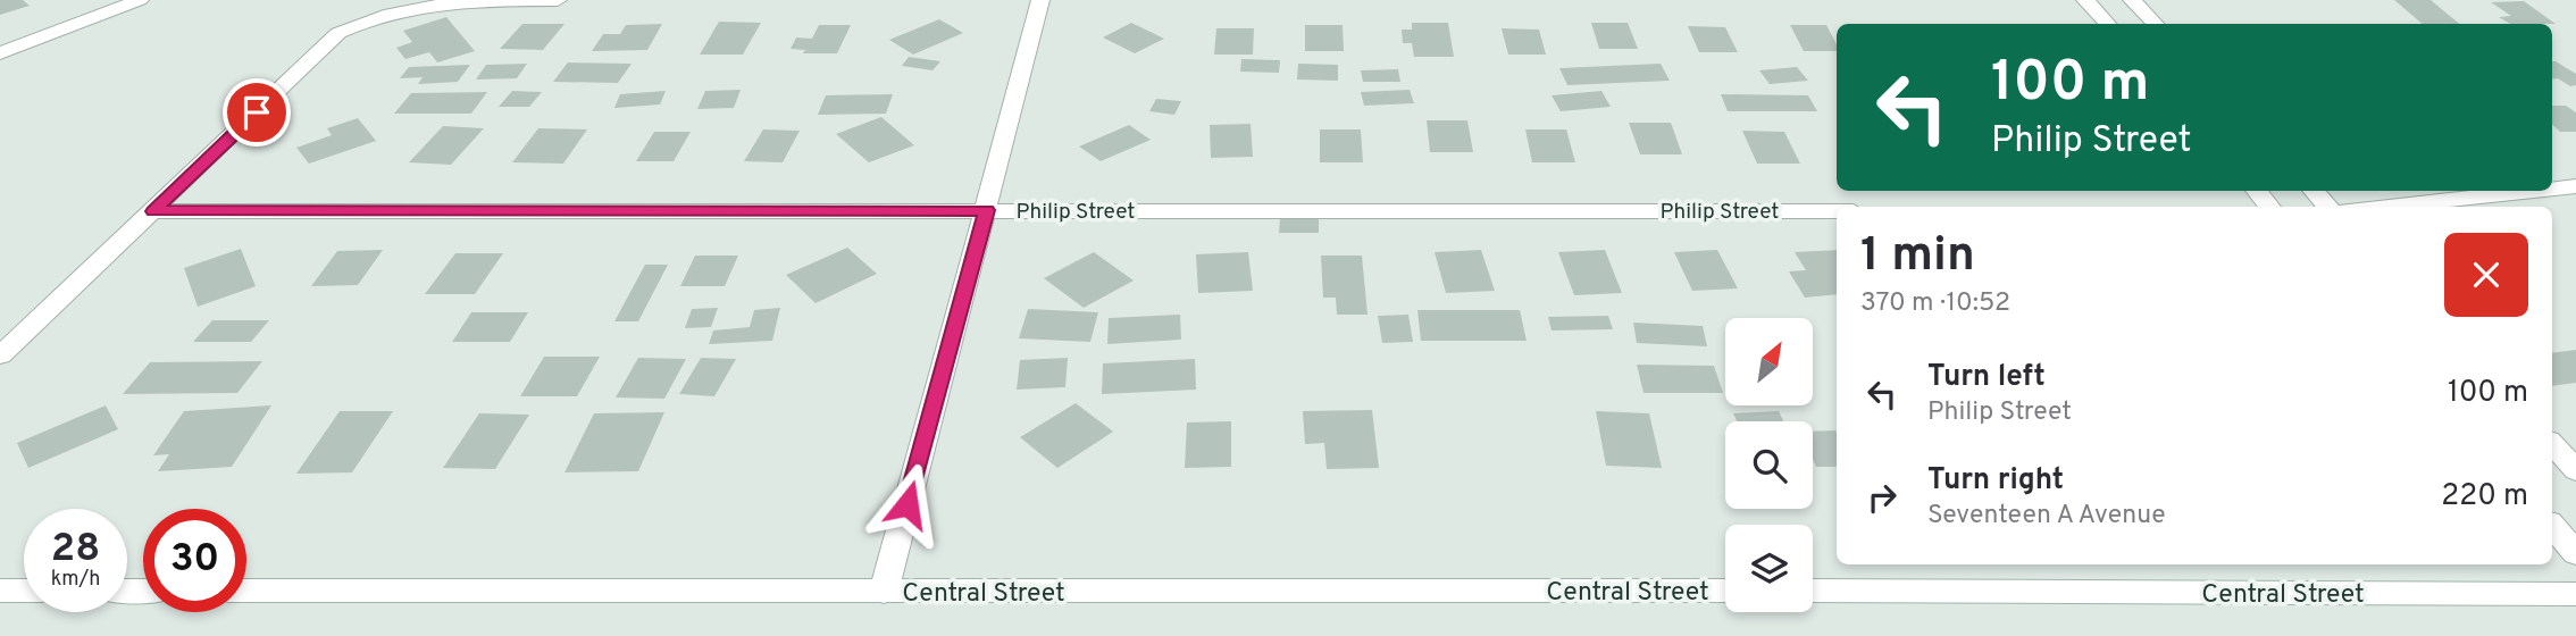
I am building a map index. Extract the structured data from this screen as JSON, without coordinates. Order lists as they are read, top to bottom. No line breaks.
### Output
{"streets":{"street":["Philip Street","Central Street"]},"north":"top right","page":{"turn":["100 m","Philip Street"],"heading":["1 min","370 m · 10:52"],"list":[{"name":"Turn left","note":"Philip Street","value":"100 m"},{"name":"Turn right","note":"Seventeen A Avenue","value":"220 m"}],"speed":"28 km/h","limit":"30"}}
